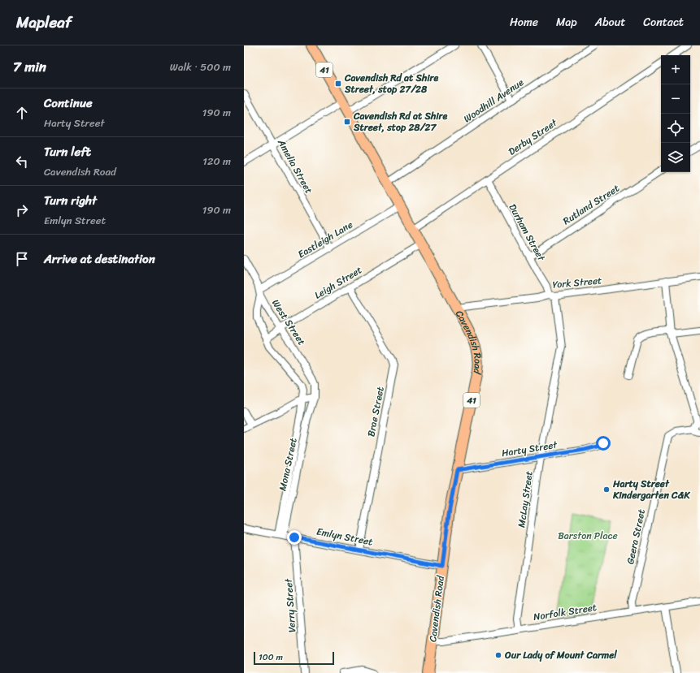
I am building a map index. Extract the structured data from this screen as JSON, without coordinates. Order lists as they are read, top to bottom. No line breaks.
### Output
{"streets":{"main road":["41","Cavendish Road"],"street":["Woodhill Avenue","Derby Street","Amelia Street","Rutland Street","Durham Street","Eastleigh Lane","Leigh Street","York Street","West Street","Brae Street","Harty Street","Mona Street","McLay Street","Emlyn Street","Geera Street","Verry Street","Norfolk Street"]},"crossings":[["Woodhill Avenue","Cavendish Road"],["Derby Street","Durham Street"],["Derby Street","Cavendish Road"],["Amelia Street","Eastleigh Lane"],["Rutland Street","Durham Street"],["Durham Street","York Street"],["Eastleigh Lane","West Street"],["Eastleigh Lane","Cavendish Road"],["Leigh Street","West Street"],["Leigh Street","Cavendish Road"],["Leigh Street","Brae Street"],["York Street","Cavendish Road"],["York Street","McLay Street"],["West Street","Mona Street"],["Cavendish Road","Harty Street"],["Cavendish Road","Emlyn Street"],["Cavendish Road","Norfolk Street"],["Brae Street","Emlyn Street"],["Harty Street","McLay Street"],["Mona Street","Emlyn Street"],["McLay Street","Norfolk Street"],["Emlyn Street","Verry Street"],["Geera Street","Norfolk Street"]],"parks":["Barston Place"],"places":{"transit":["Cavendish Rd at Shire Street, stop 27/28","Cavendish Rd at Shire Street, stop 28/27"],"other":["Harty Street Kindergarten C&K","Our Lady of Mount Carmel"]},"scale_bar":"100 m","page":{"header":"Mapleaf","nav":["Home","Map","About","Contact"],"heading":["7 min","Walk · 500 m"],"map_buttons":["+","−"],"list":[["Continue","Harty Street","190 m"],["Turn left","Cavendish Road","120 m"],["Turn right","Emlyn Street","190 m"],"Arrive at destination"],"scale":"100 m"}}
